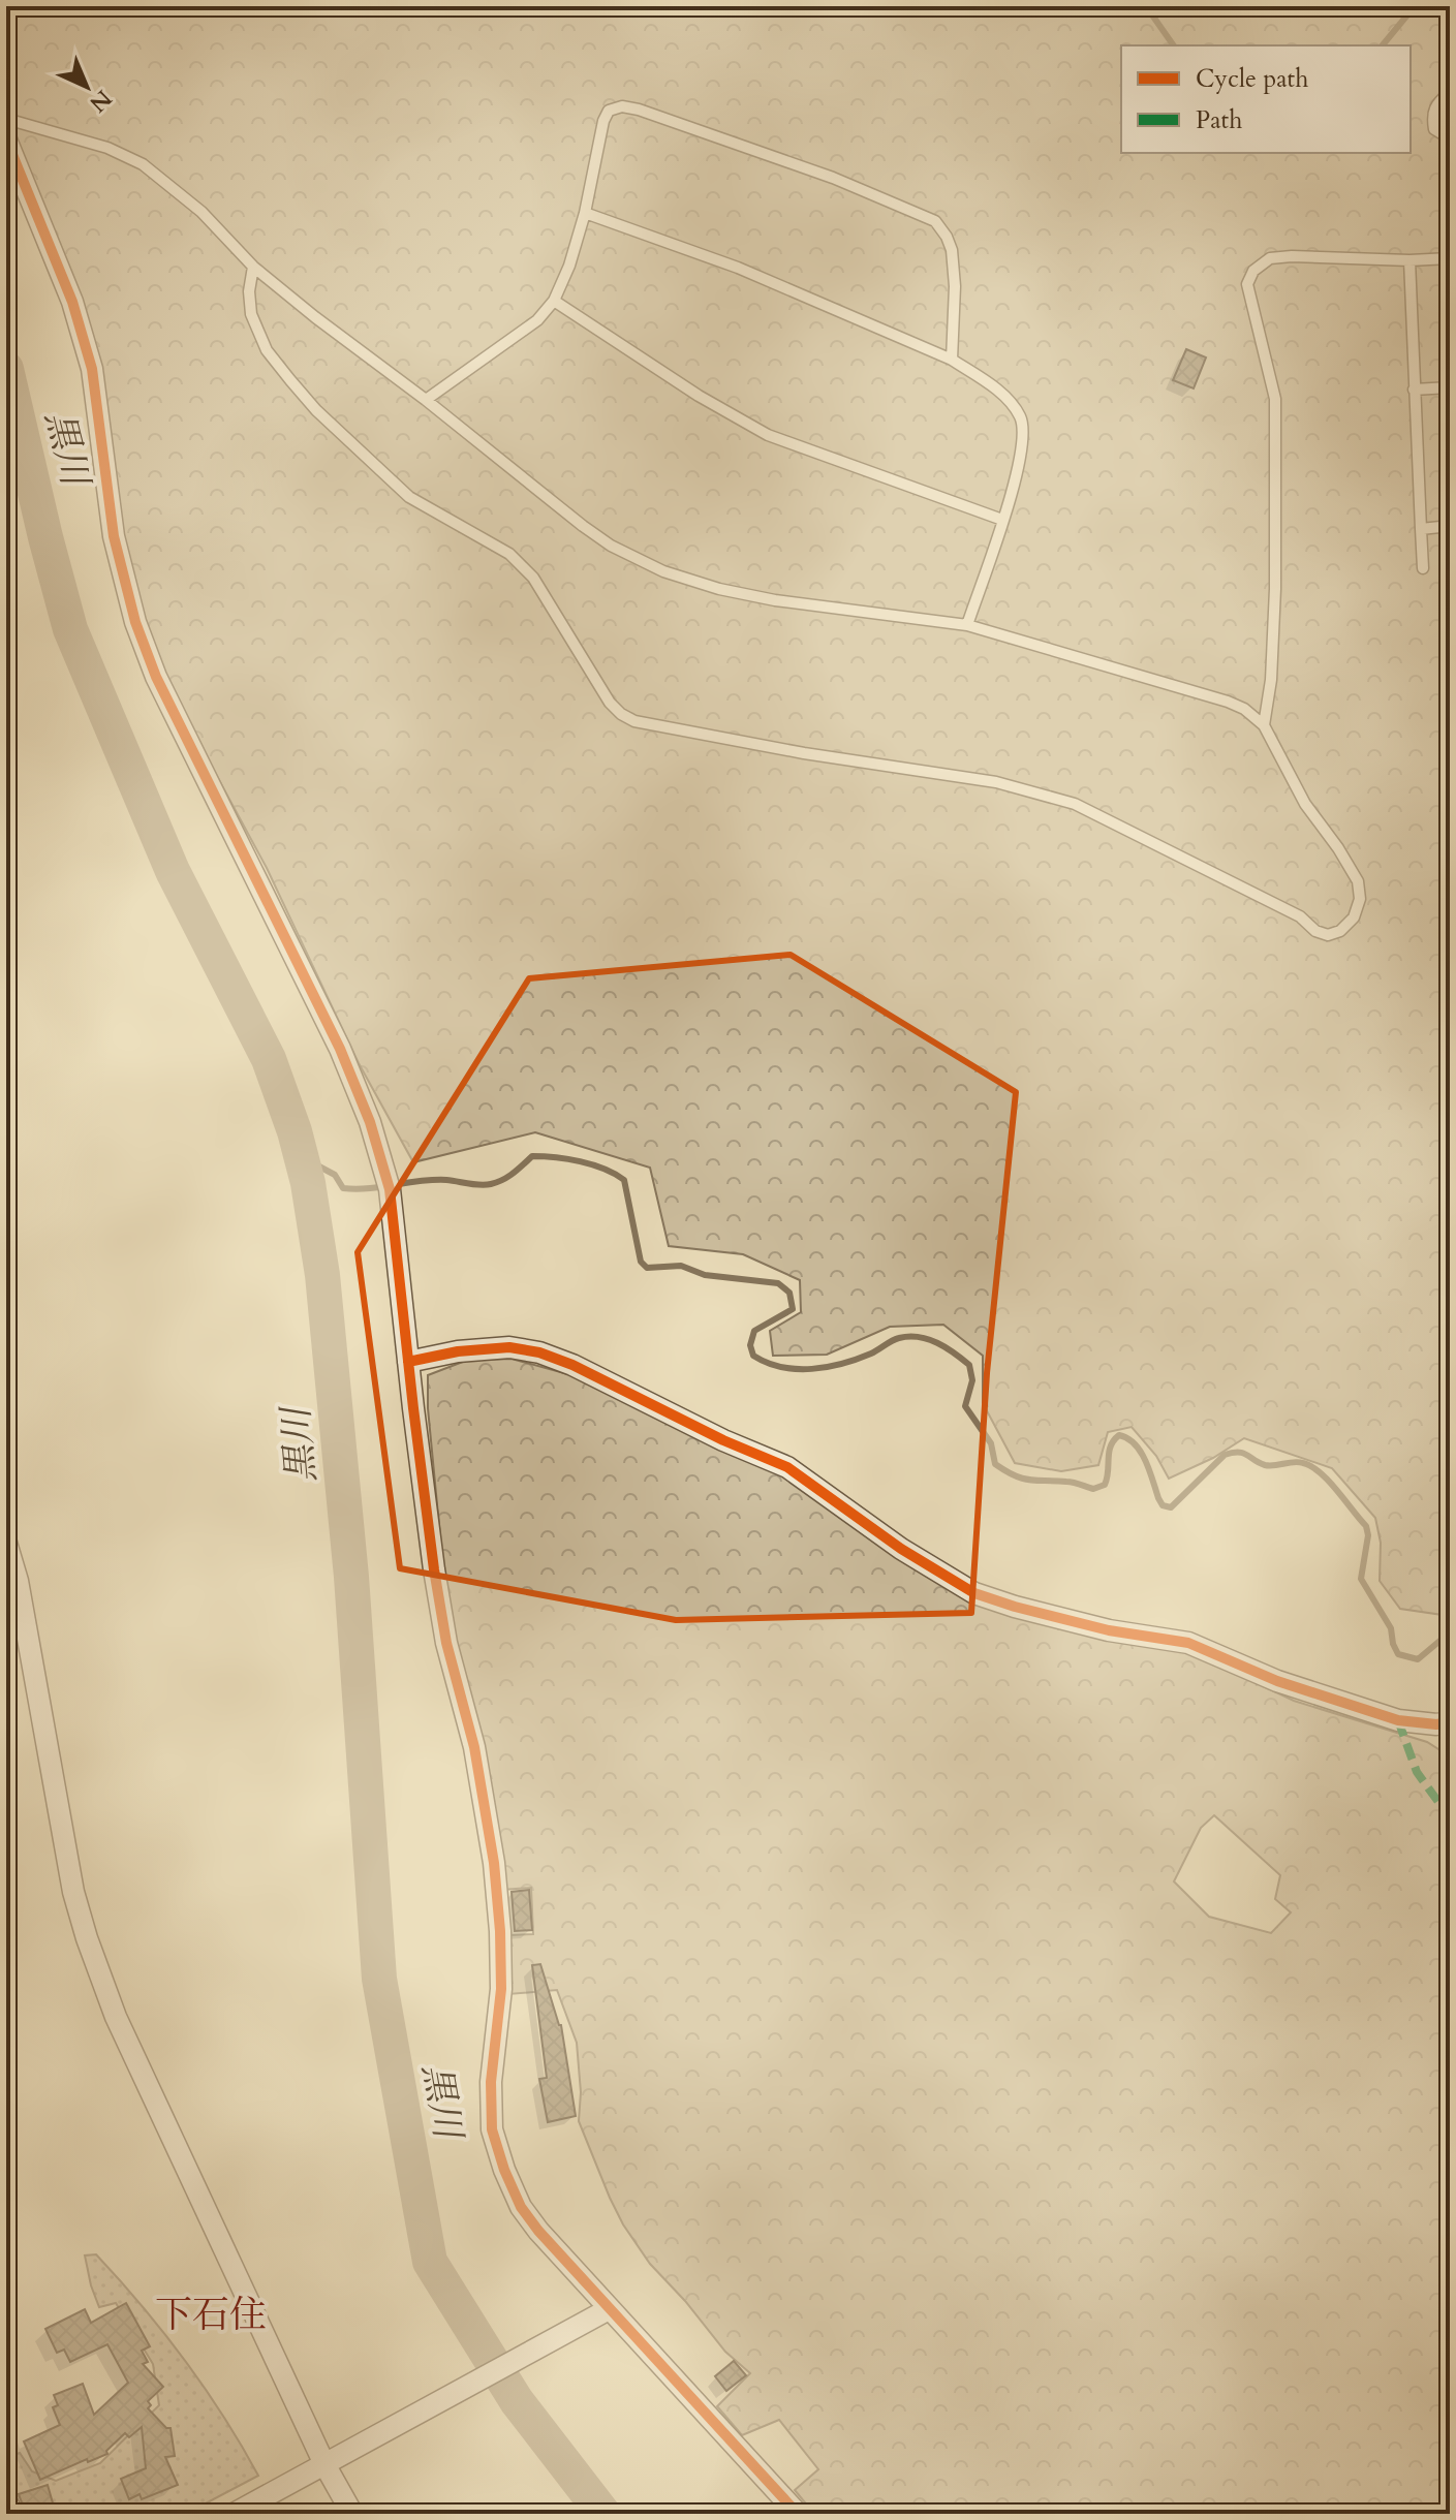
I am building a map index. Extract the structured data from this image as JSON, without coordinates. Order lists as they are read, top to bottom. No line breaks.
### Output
{"districts":["下石住"],"water":["黒川"],"legend":["Cycle path","Path"],"north":"bottom right"}
